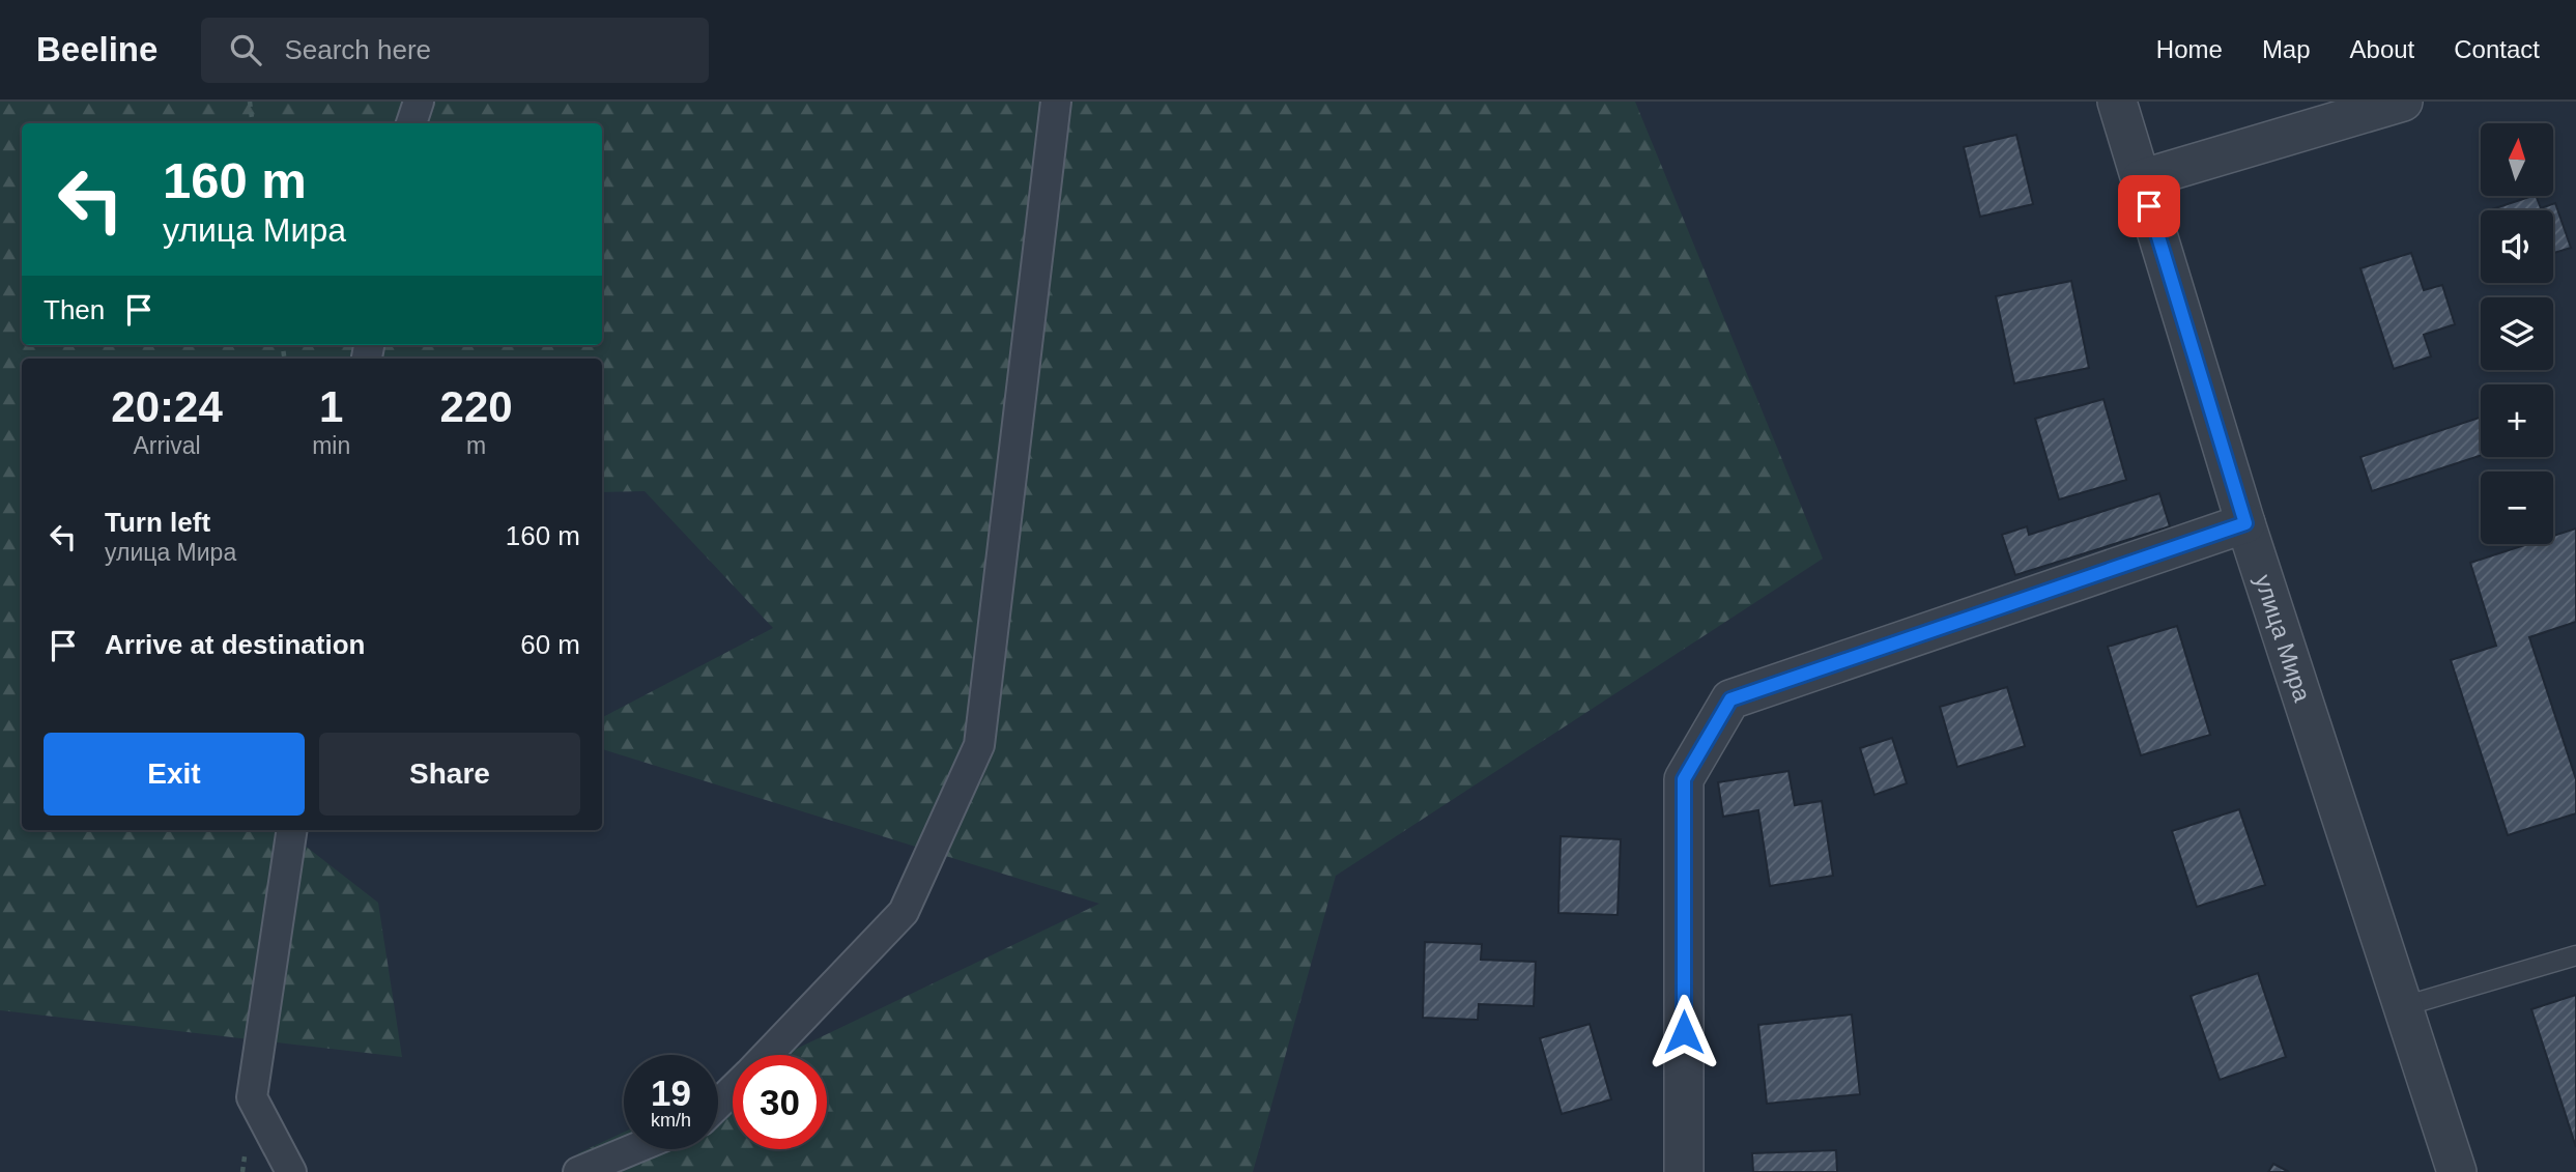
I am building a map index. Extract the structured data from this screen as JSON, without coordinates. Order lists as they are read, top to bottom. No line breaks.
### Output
{"streets":{"street":["улица Мира"]},"north":"top","page":{"header":"Beeline","search":"Search here","nav":["Home","Map","About","Contact"],"map_buttons":["+","−"],"turn":["160 m","улица Мира"],"then":"Then","eta":["20:24","Arrival","1","min","220","m"],"list":[{"name":"Turn left","note":"улица Мира","value":"160 m"},{"name":"Arrive at destination","value":"60 m"}],"buttons":["Exit","Share"],"speed":"19 km/h","limit":"30"}}
